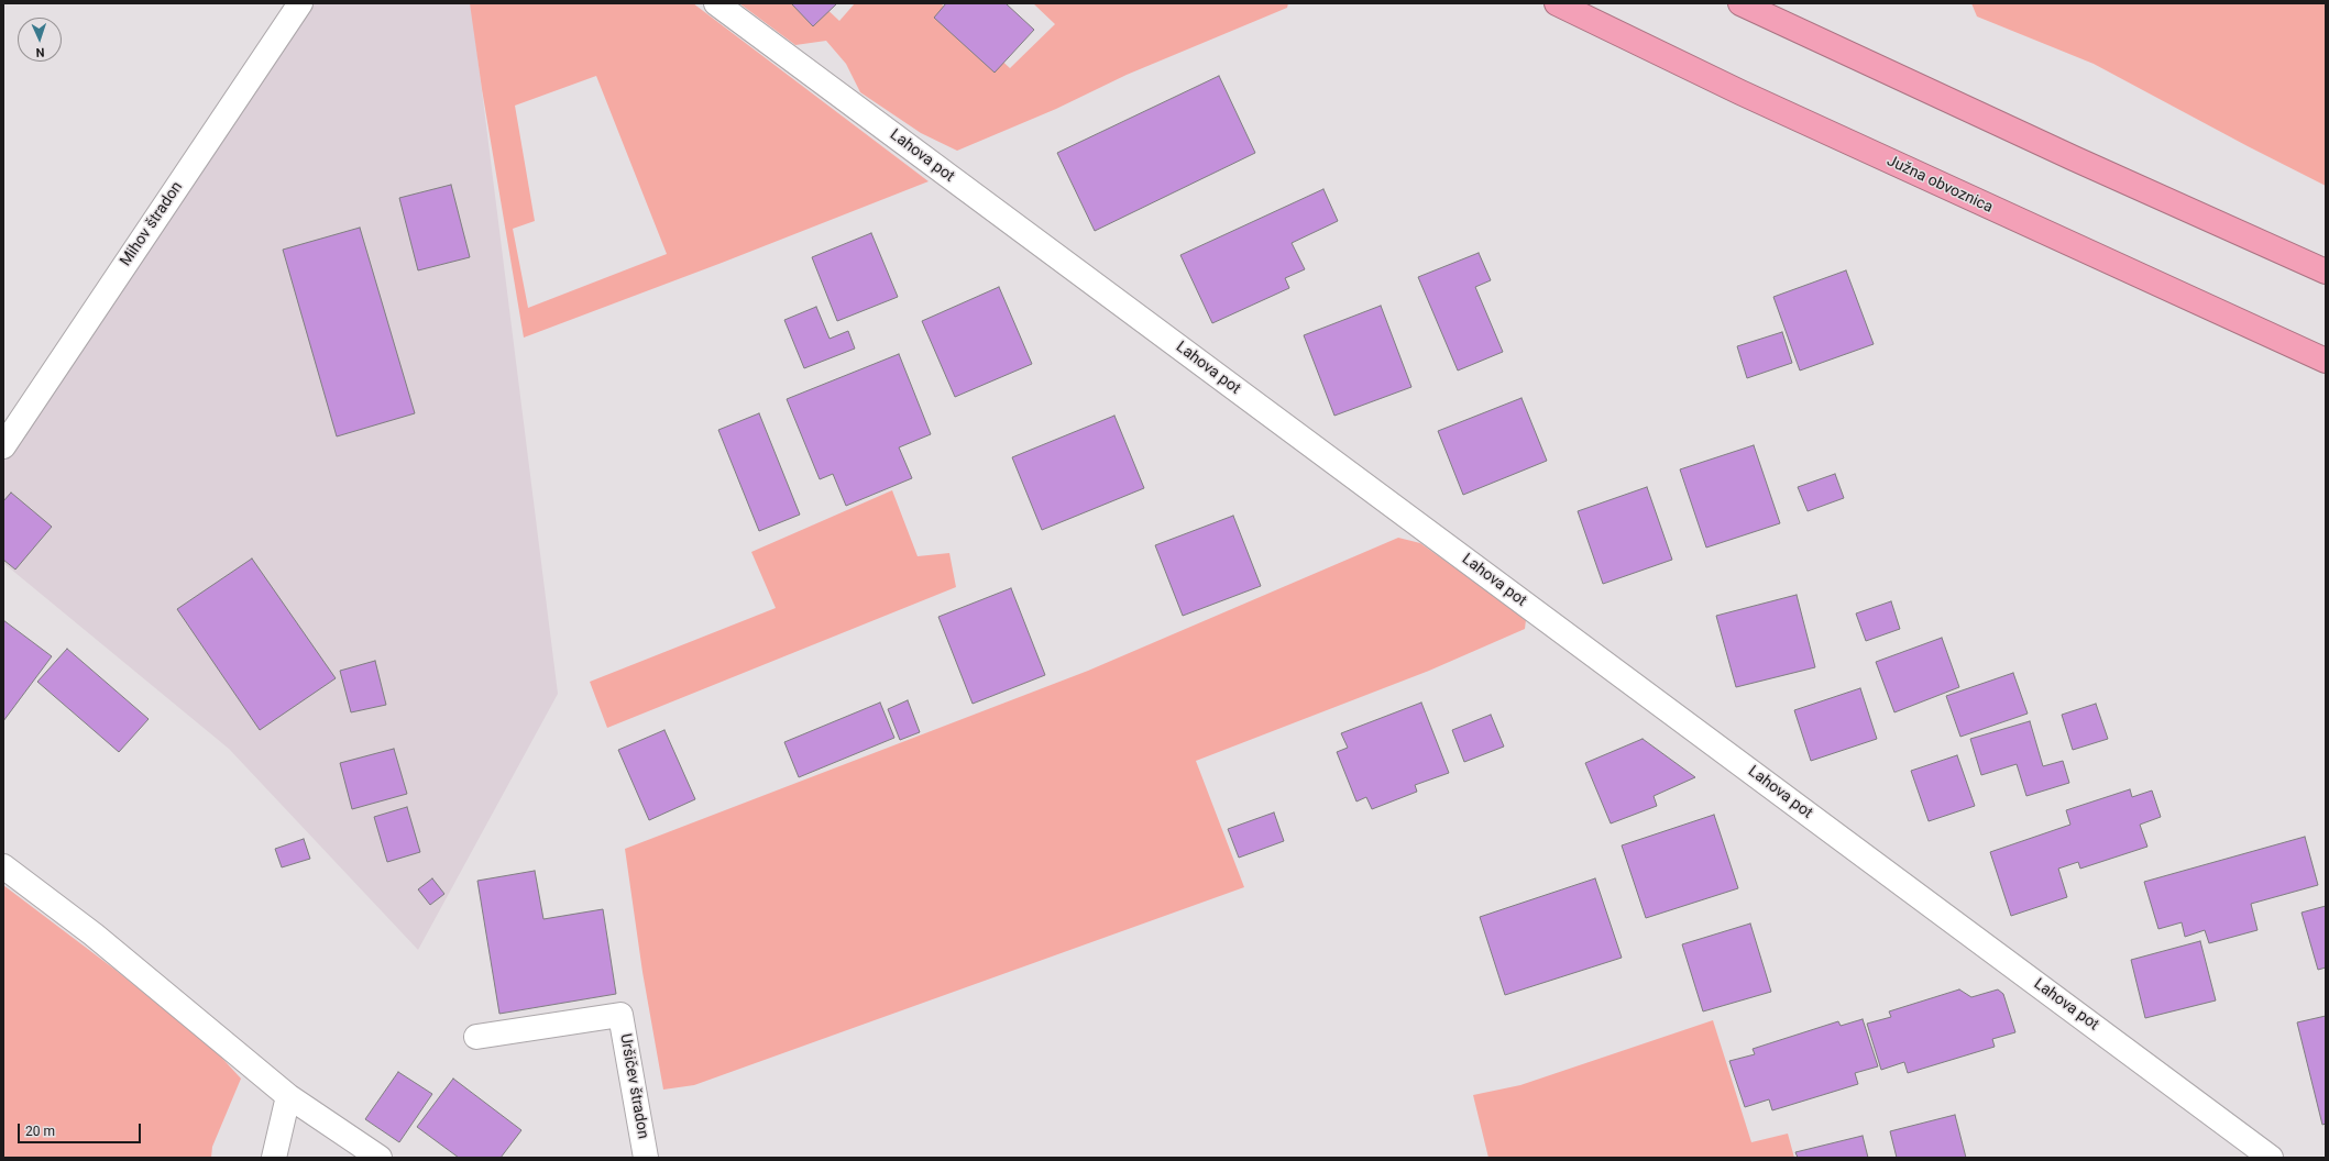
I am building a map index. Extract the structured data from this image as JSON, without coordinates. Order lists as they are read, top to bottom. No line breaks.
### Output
{"streets":{"highway":["Južna obvoznica"],"street":["Lahova pot","Mihov štradon","Uršičev štradon"]},"scale_bar":"20 m","north":"bottom"}
